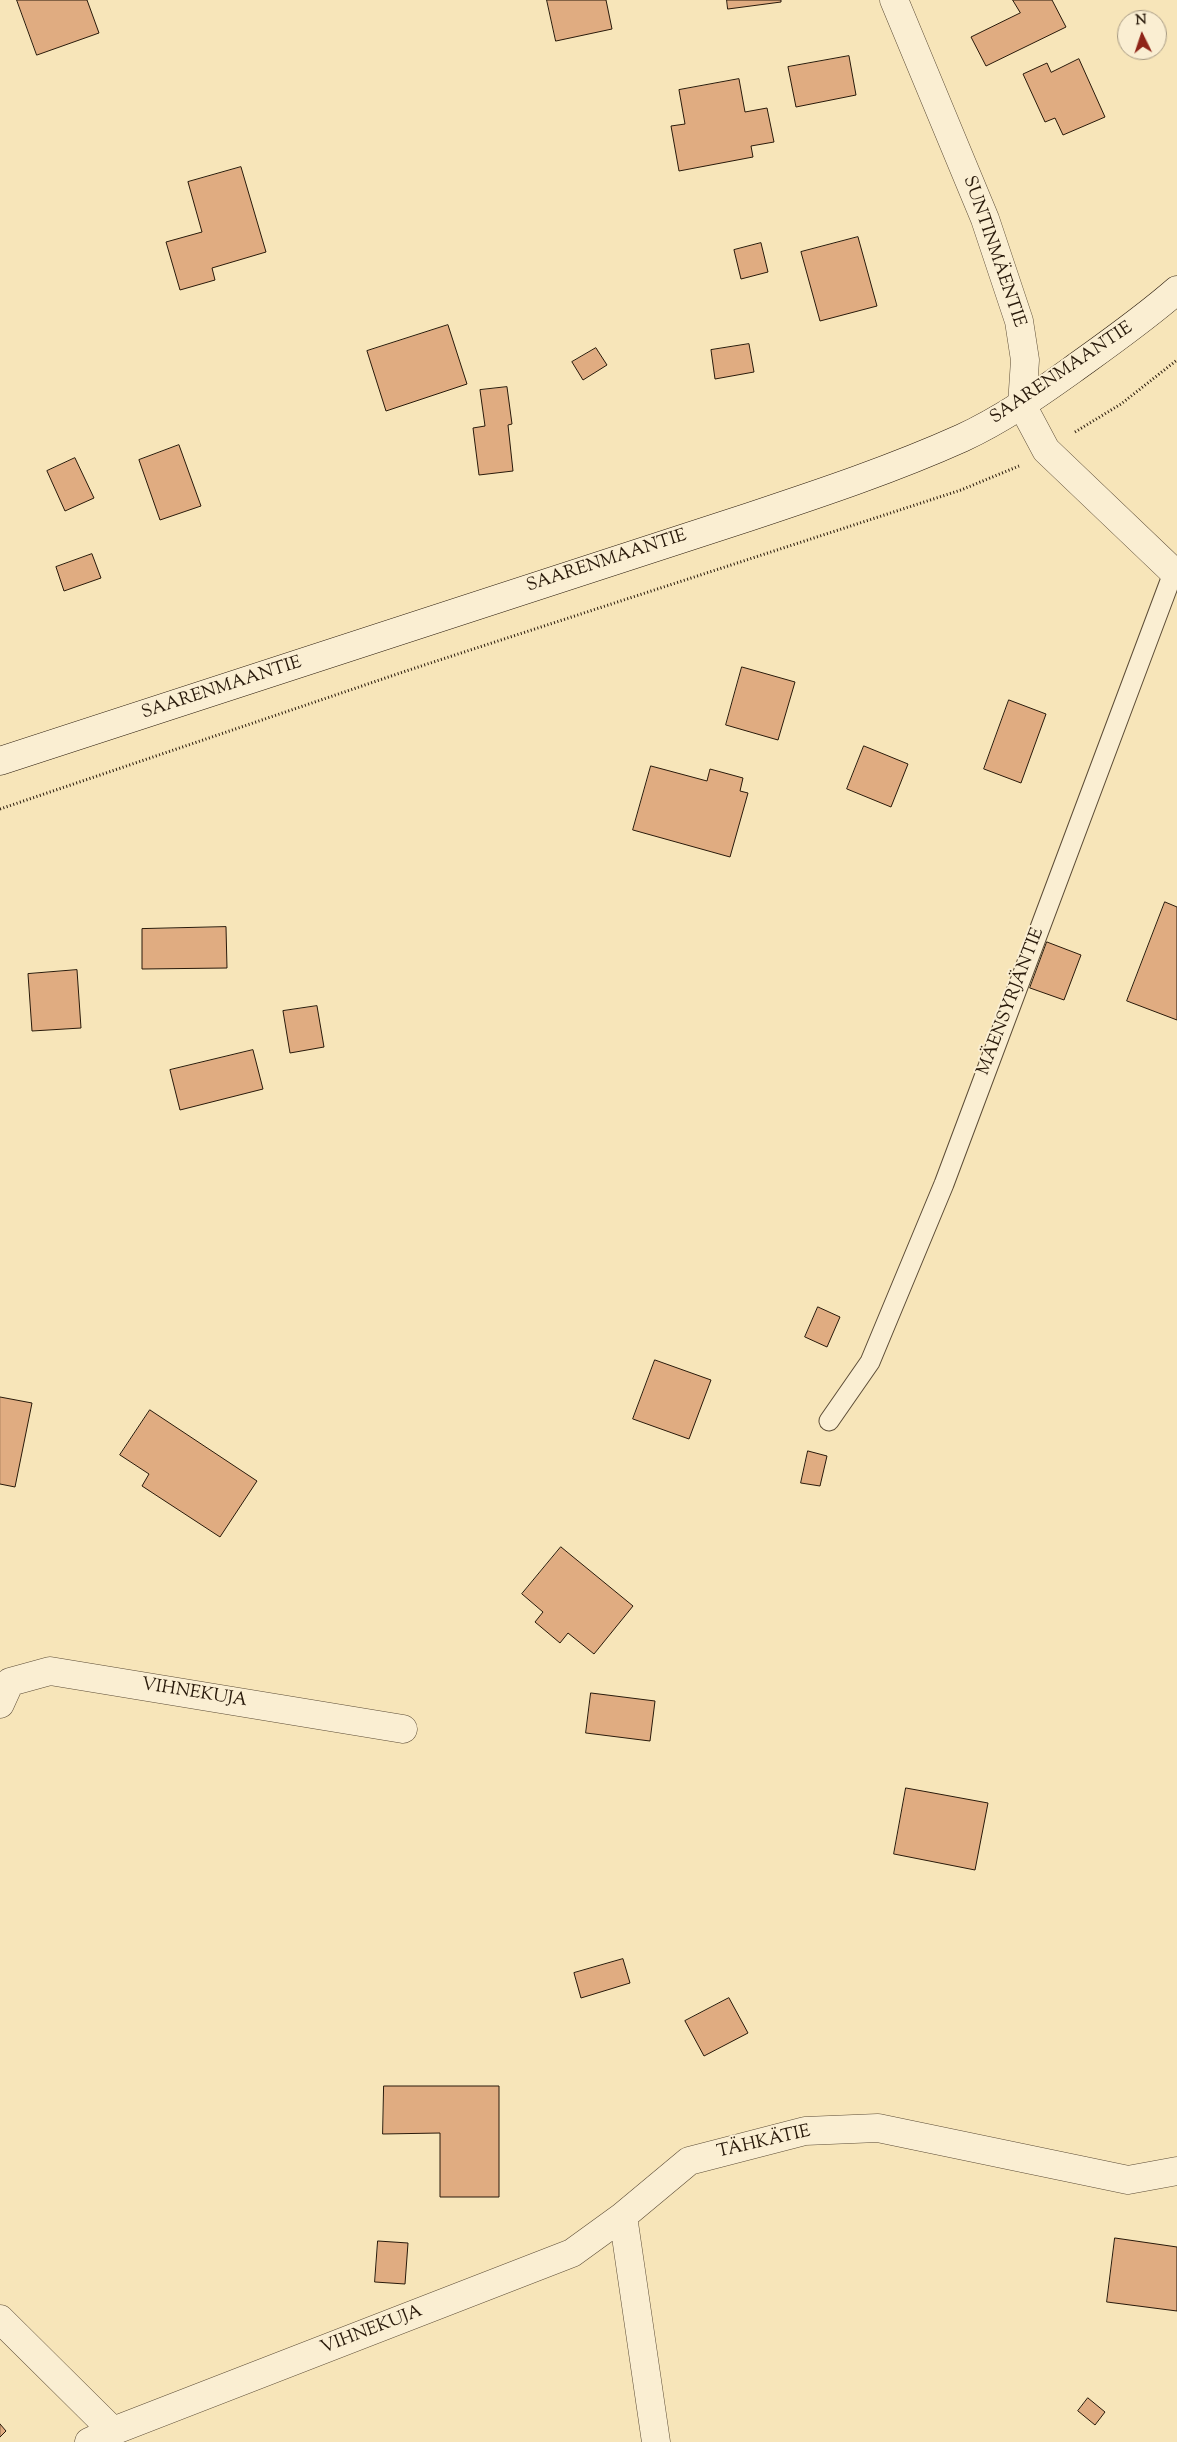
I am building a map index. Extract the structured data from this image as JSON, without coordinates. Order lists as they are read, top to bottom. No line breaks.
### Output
{"streets":{"street":["SUNTINMÄENTIE","SAARENMAANTIE","VIHNEKUJA","TÄHKÄTIE"],"lane":["MÄENSYRJÄNTIE"]},"crossings":[["SUNTINMÄENTIE","SAARENMAANTIE"],["VIHNEKUJA","TÄHKÄTIE"]],"north":"top"}
